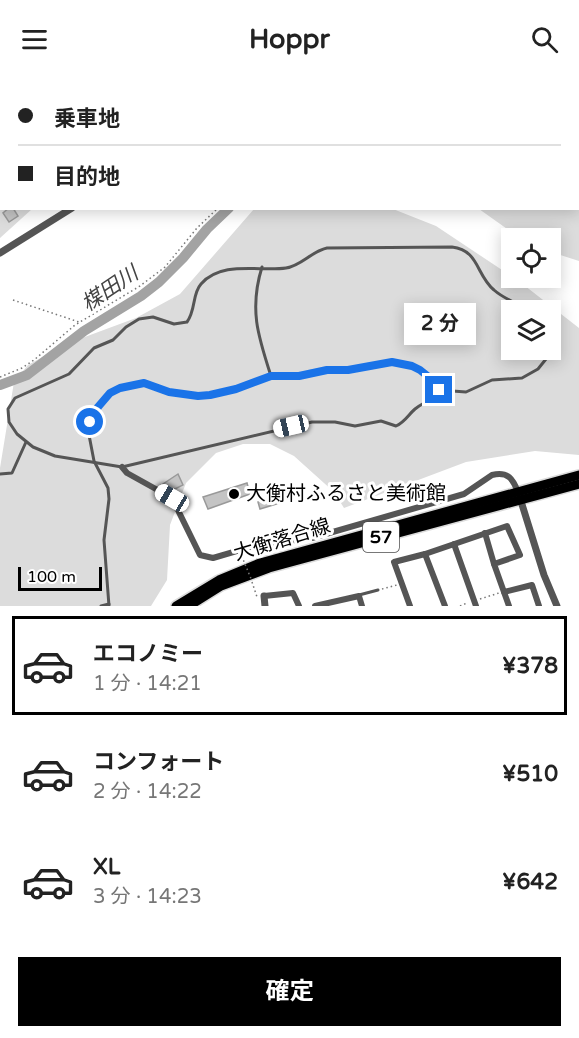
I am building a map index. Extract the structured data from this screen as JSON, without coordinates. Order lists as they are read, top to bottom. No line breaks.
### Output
{"streets":{"main road":["57","大衡落合線"]},"water":["楳田川"],"places":["大衡村ふるさと美術館"],"scale_bar":"100 m","page":{"header":"Hoppr","banner":["乗車地","目的地"],"bubble":"2 分","scale":"100 m","list":[{"name":"エコノミー","note":"1 分 · 14:21","value":"¥378"},{"name":"コンフォート","note":"2 分 · 14:22","value":"¥510"},{"name":"XL","note":"3 分 · 14:23","value":"¥642"}],"buttons":"確定"}}
